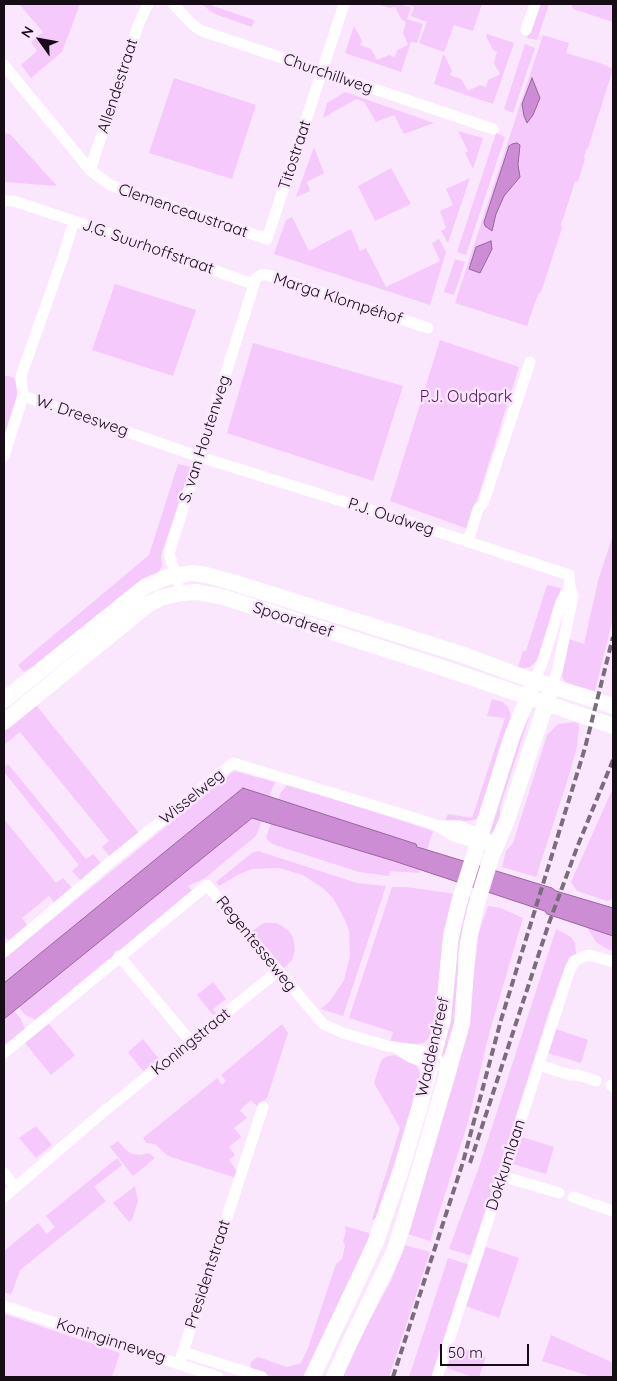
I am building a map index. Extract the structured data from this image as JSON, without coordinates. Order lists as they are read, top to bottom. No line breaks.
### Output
{"streets":{"main road":["Spoordreef","Waddendreef"],"street":["Churchillweg","Allendestraat","Titostraat","Clemenceaustraat","J.G. Suurhoffstraat","Marga Klompéhof","W. Dreesweg","S. van Houtenweg","P.J. Oudweg","Wisselweg","Regentesseweg","Koningstraat","Dokkumlaan","Presidentstraat","Koninginneweg"]},"crossings":[["Churchillweg","Titostraat"],["Allendestraat","Clemenceaustraat"],["Titostraat","Clemenceaustraat"],["J.G. Suurhoffstraat","Marga Klompéhof"],["J.G. Suurhoffstraat","W. Dreesweg"],["J.G. Suurhoffstraat","S. van Houtenweg"],["Marga Klompéhof","S. van Houtenweg"],["W. Dreesweg","S. van Houtenweg"],["W. Dreesweg","P.J. Oudweg"],["S. van Houtenweg","P.J. Oudweg"],["S. van Houtenweg","Spoordreef"],["Spoordreef","Waddendreef"],["Wisselweg","Waddendreef"],["Regentesseweg","Koningstraat"],["Regentesseweg","Waddendreef"],["Presidentstraat","Koninginneweg"]],"parks":["P.J. Oudpark"],"scale_bar":"50 m","north":"top left"}
